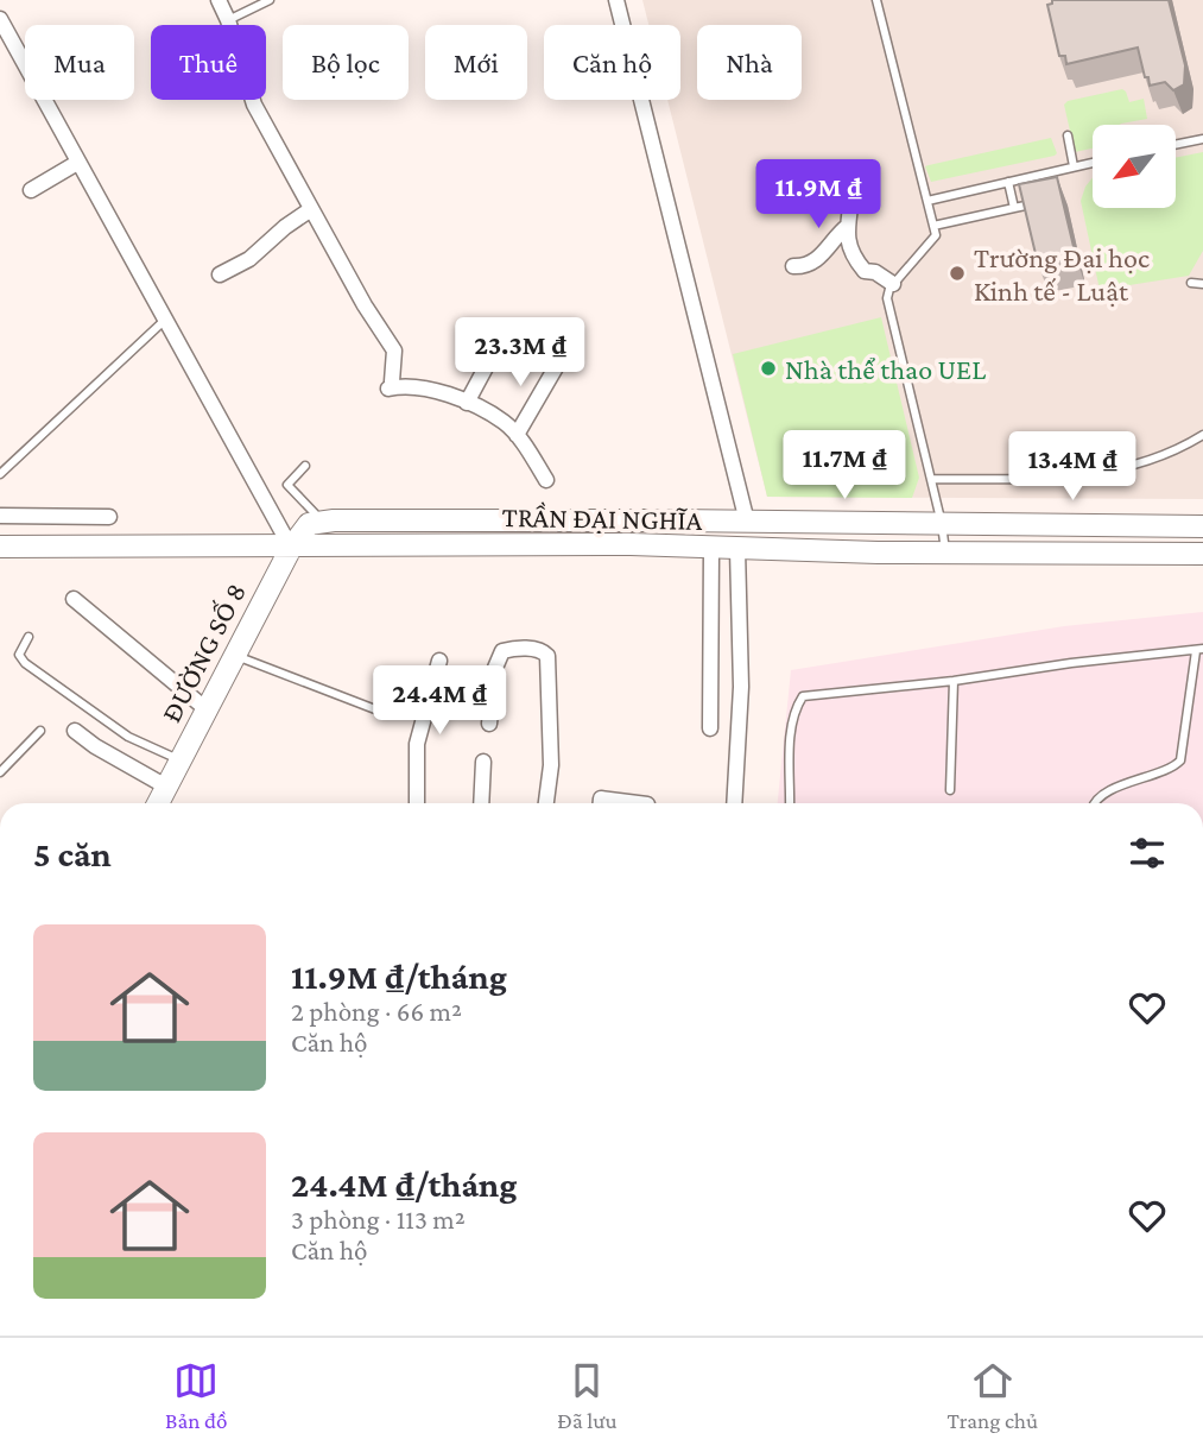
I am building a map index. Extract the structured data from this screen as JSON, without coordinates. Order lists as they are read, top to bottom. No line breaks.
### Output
{"streets":{"street":["TRẦN ĐẠI NGHĨA","ĐƯỜNG SỐ 8"]},"crossings":[["TRẦN ĐẠI NGHĨA","ĐƯỜNG SỐ 8"]],"places":["Trường Đại học Kinh tế - Luật","Nhà thể thao UEL"],"north":"bottom left","page":{"chip":["Mua","Thuê","Bộ lọc","Mới","Căn hộ","Nhà"],"price":["11.9M ₫","23.3M ₫","11.7M ₫","13.4M ₫","24.4M ₫"],"heading":"5 căn","list":[{"name":"11.9M ₫/tháng","note":"2 phòng · 66 m² · Căn hộ"},{"name":"24.4M ₫/tháng","note":"3 phòng · 113 m² · Căn hộ"}],"tabs":["Bản đồ","Đã lưu","Trang chủ"]}}
